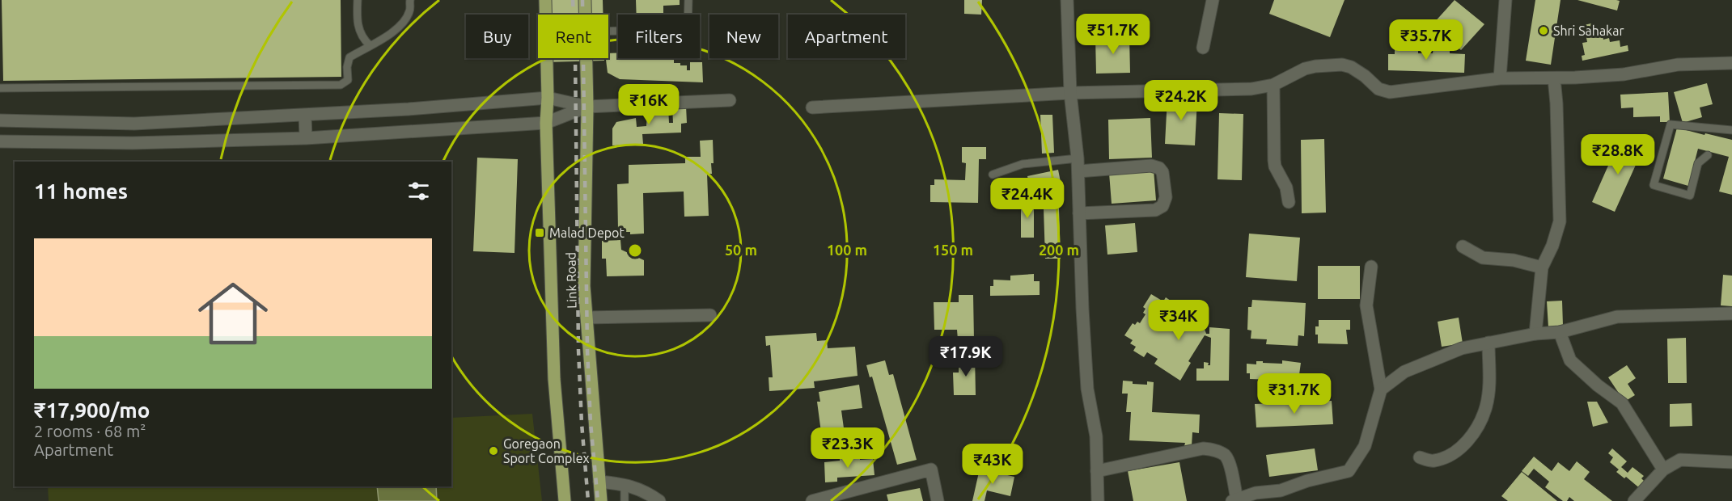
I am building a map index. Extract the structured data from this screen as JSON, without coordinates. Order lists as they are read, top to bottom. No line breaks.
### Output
{"streets":{"main road":["Link Road"]},"places":{"other":["Shri Sahakar","Goregaon Sport Complex"],"transit":["Malad Depot"]},"page":{"price":["₹51.7K","₹35.7K","₹24.2K","₹16K","₹28.8K","₹24.4K","₹34K","₹17.9K","₹31.7K","₹23.3K","₹43K"],"chip":["Buy","Rent","Filters","New","Apartment"],"heading":"11 homes","list":[{"name":"₹17,900/mo","note":"2 rooms · 68 m² · Apartment"}]},"rings":["50 m","100 m","150 m","200 m"]}
